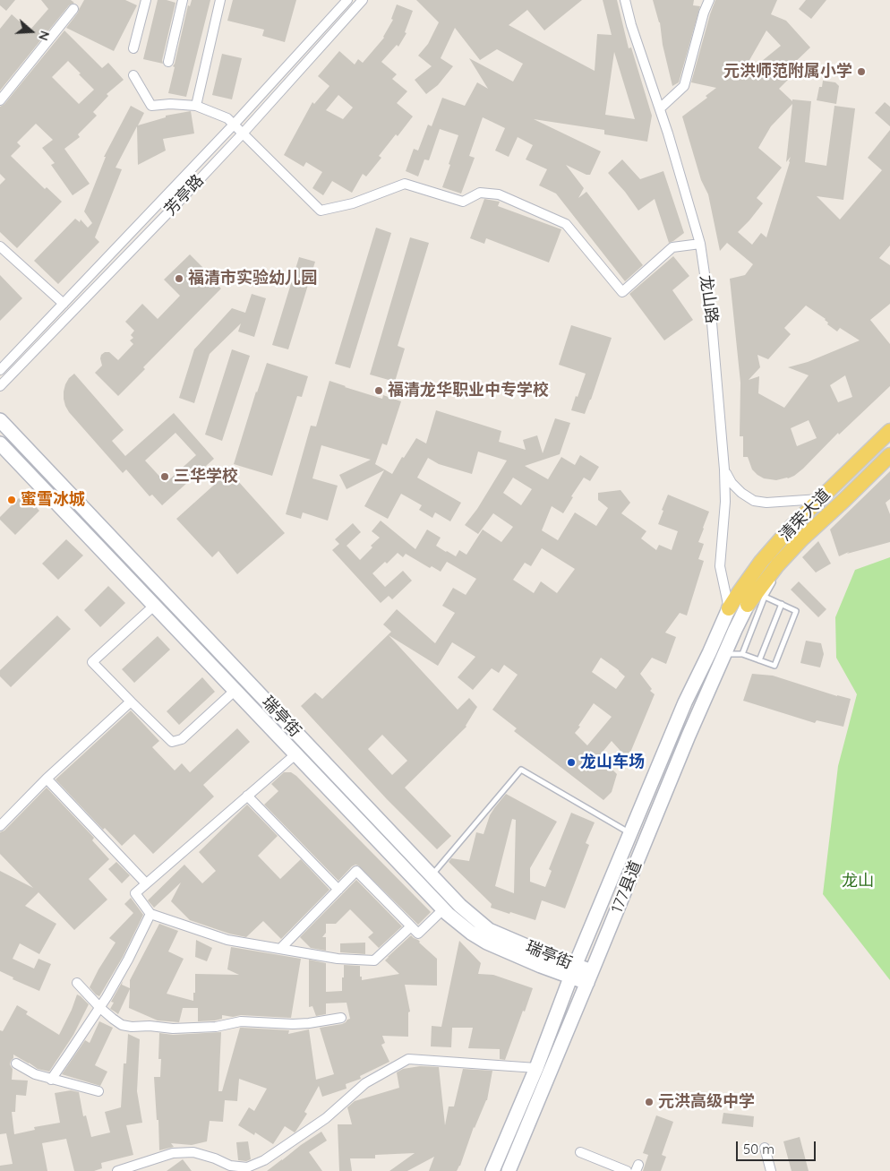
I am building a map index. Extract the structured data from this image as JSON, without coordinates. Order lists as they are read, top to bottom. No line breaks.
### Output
{"streets":{"main road":["清荣大道","瑞亭街","177县道"],"street":["芳亭路","龙山路"]},"crossings":[["龙山路","清荣大道"],["龙山路","177县道"],["清荣大道","177县道"],["瑞亭街","177县道"]],"parks":["龙山"],"places":["元洪师范附属小学","福清市实验幼儿园","福清龙华职业中专学校","三华学校","蜜雪冰城","龙山车场","元洪高级中学"],"scale_bar":"50 m","north":"right"}
